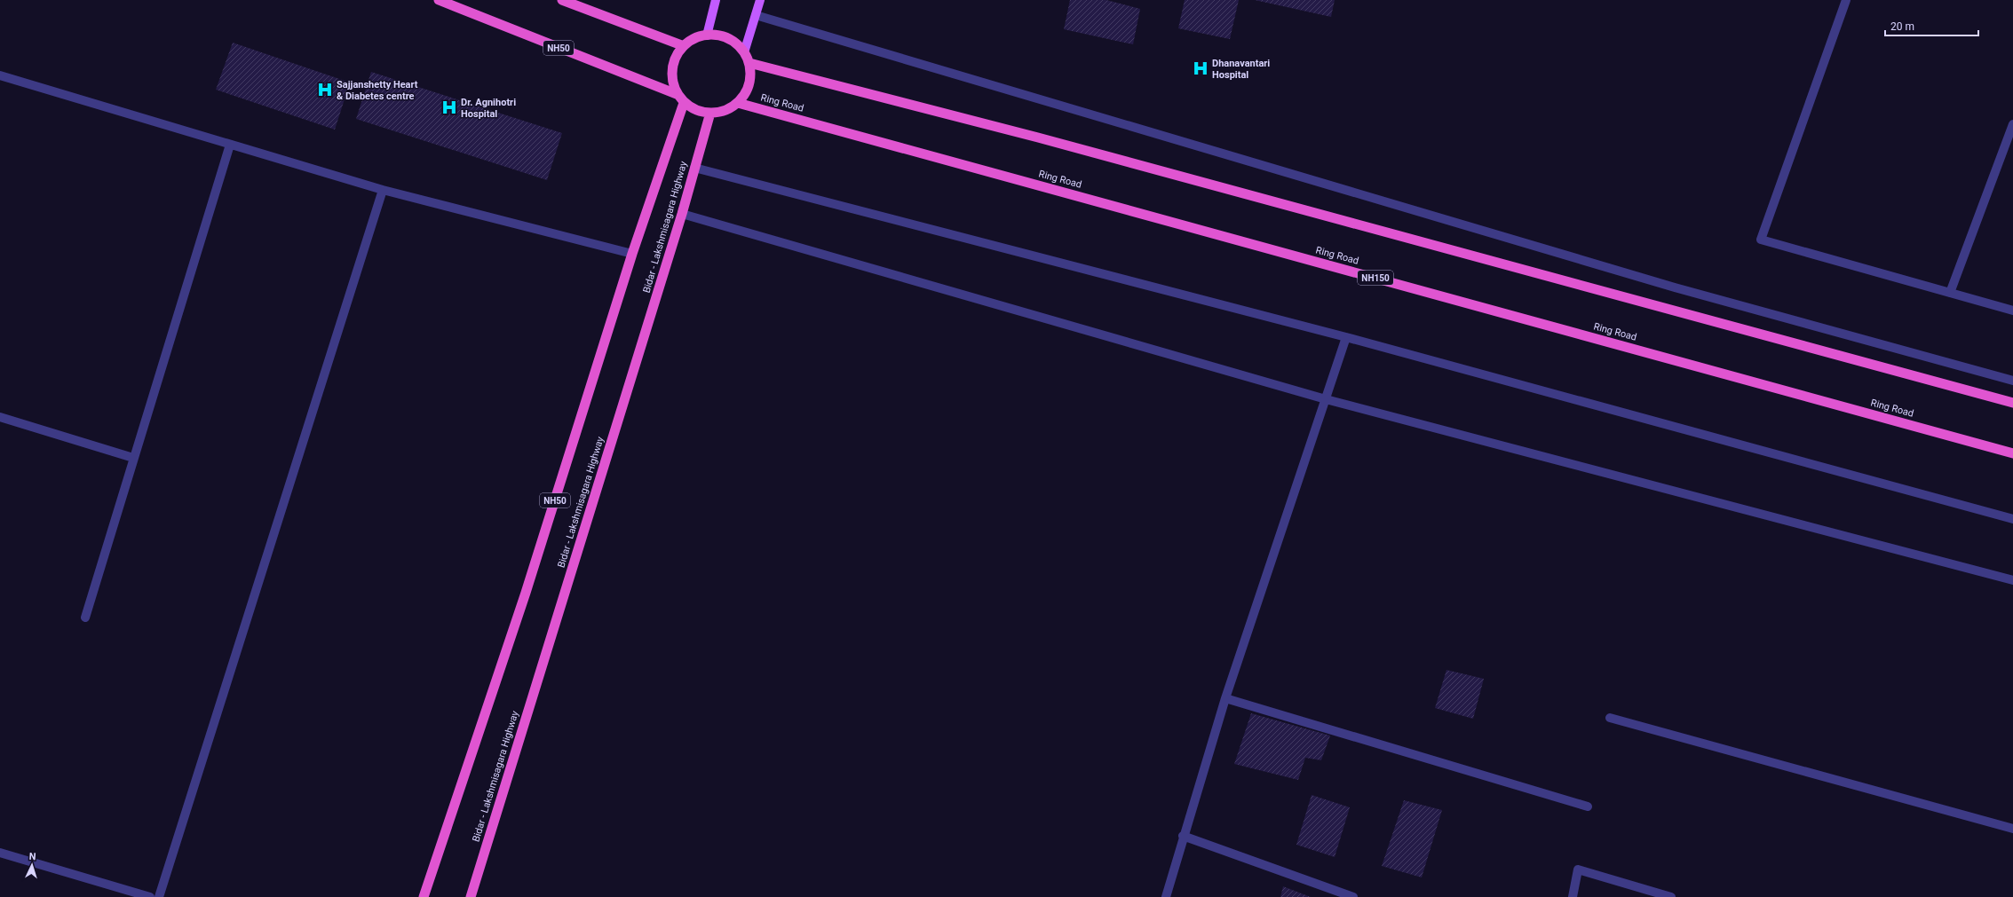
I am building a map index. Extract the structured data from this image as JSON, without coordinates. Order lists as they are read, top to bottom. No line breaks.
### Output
{"streets":{"highway":["NH50","Ring Road","Bidar - Lakshmisagara Highway","NH150"]},"crossings":[["NH50","Ring Road"],["NH50","Bidar - Lakshmisagara Highway"],["Ring Road","Bidar - Lakshmisagara Highway"]],"places":{"hospital":["Dhanavantari Hospital","Sajjanshetty Heart & Diabetes centre","Dr. Agnihotri Hospital"]},"scale_bar":"20 m","north":"top"}
